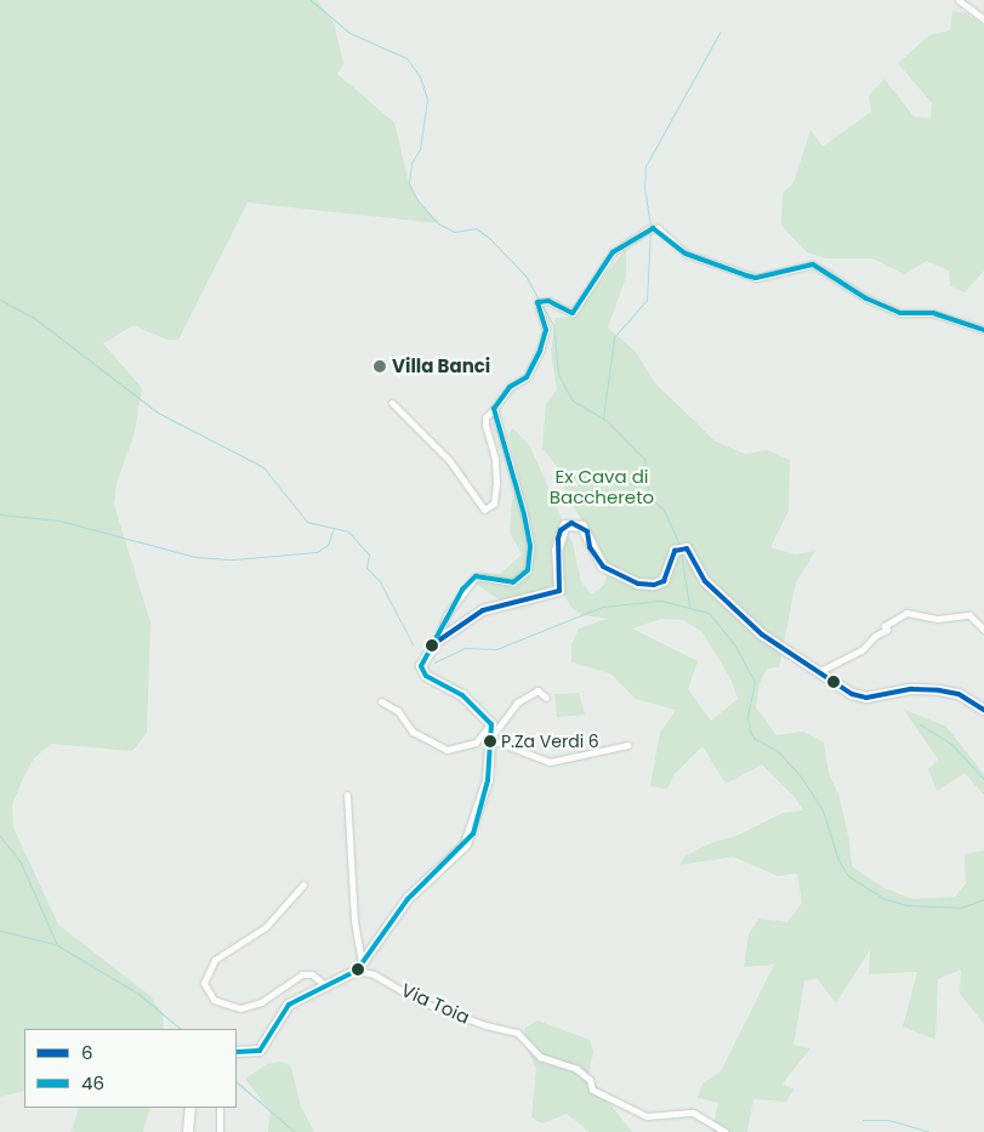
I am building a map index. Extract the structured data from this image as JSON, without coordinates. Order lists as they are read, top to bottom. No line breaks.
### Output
{"streets":{"street":["Via Toia"]},"parks":["Ex Cava di Bacchereto"],"places":["Villa Banci","P.Za Verdi 6"],"lines":["transit line 46","transit line 6"],"legend":["6","46"]}
